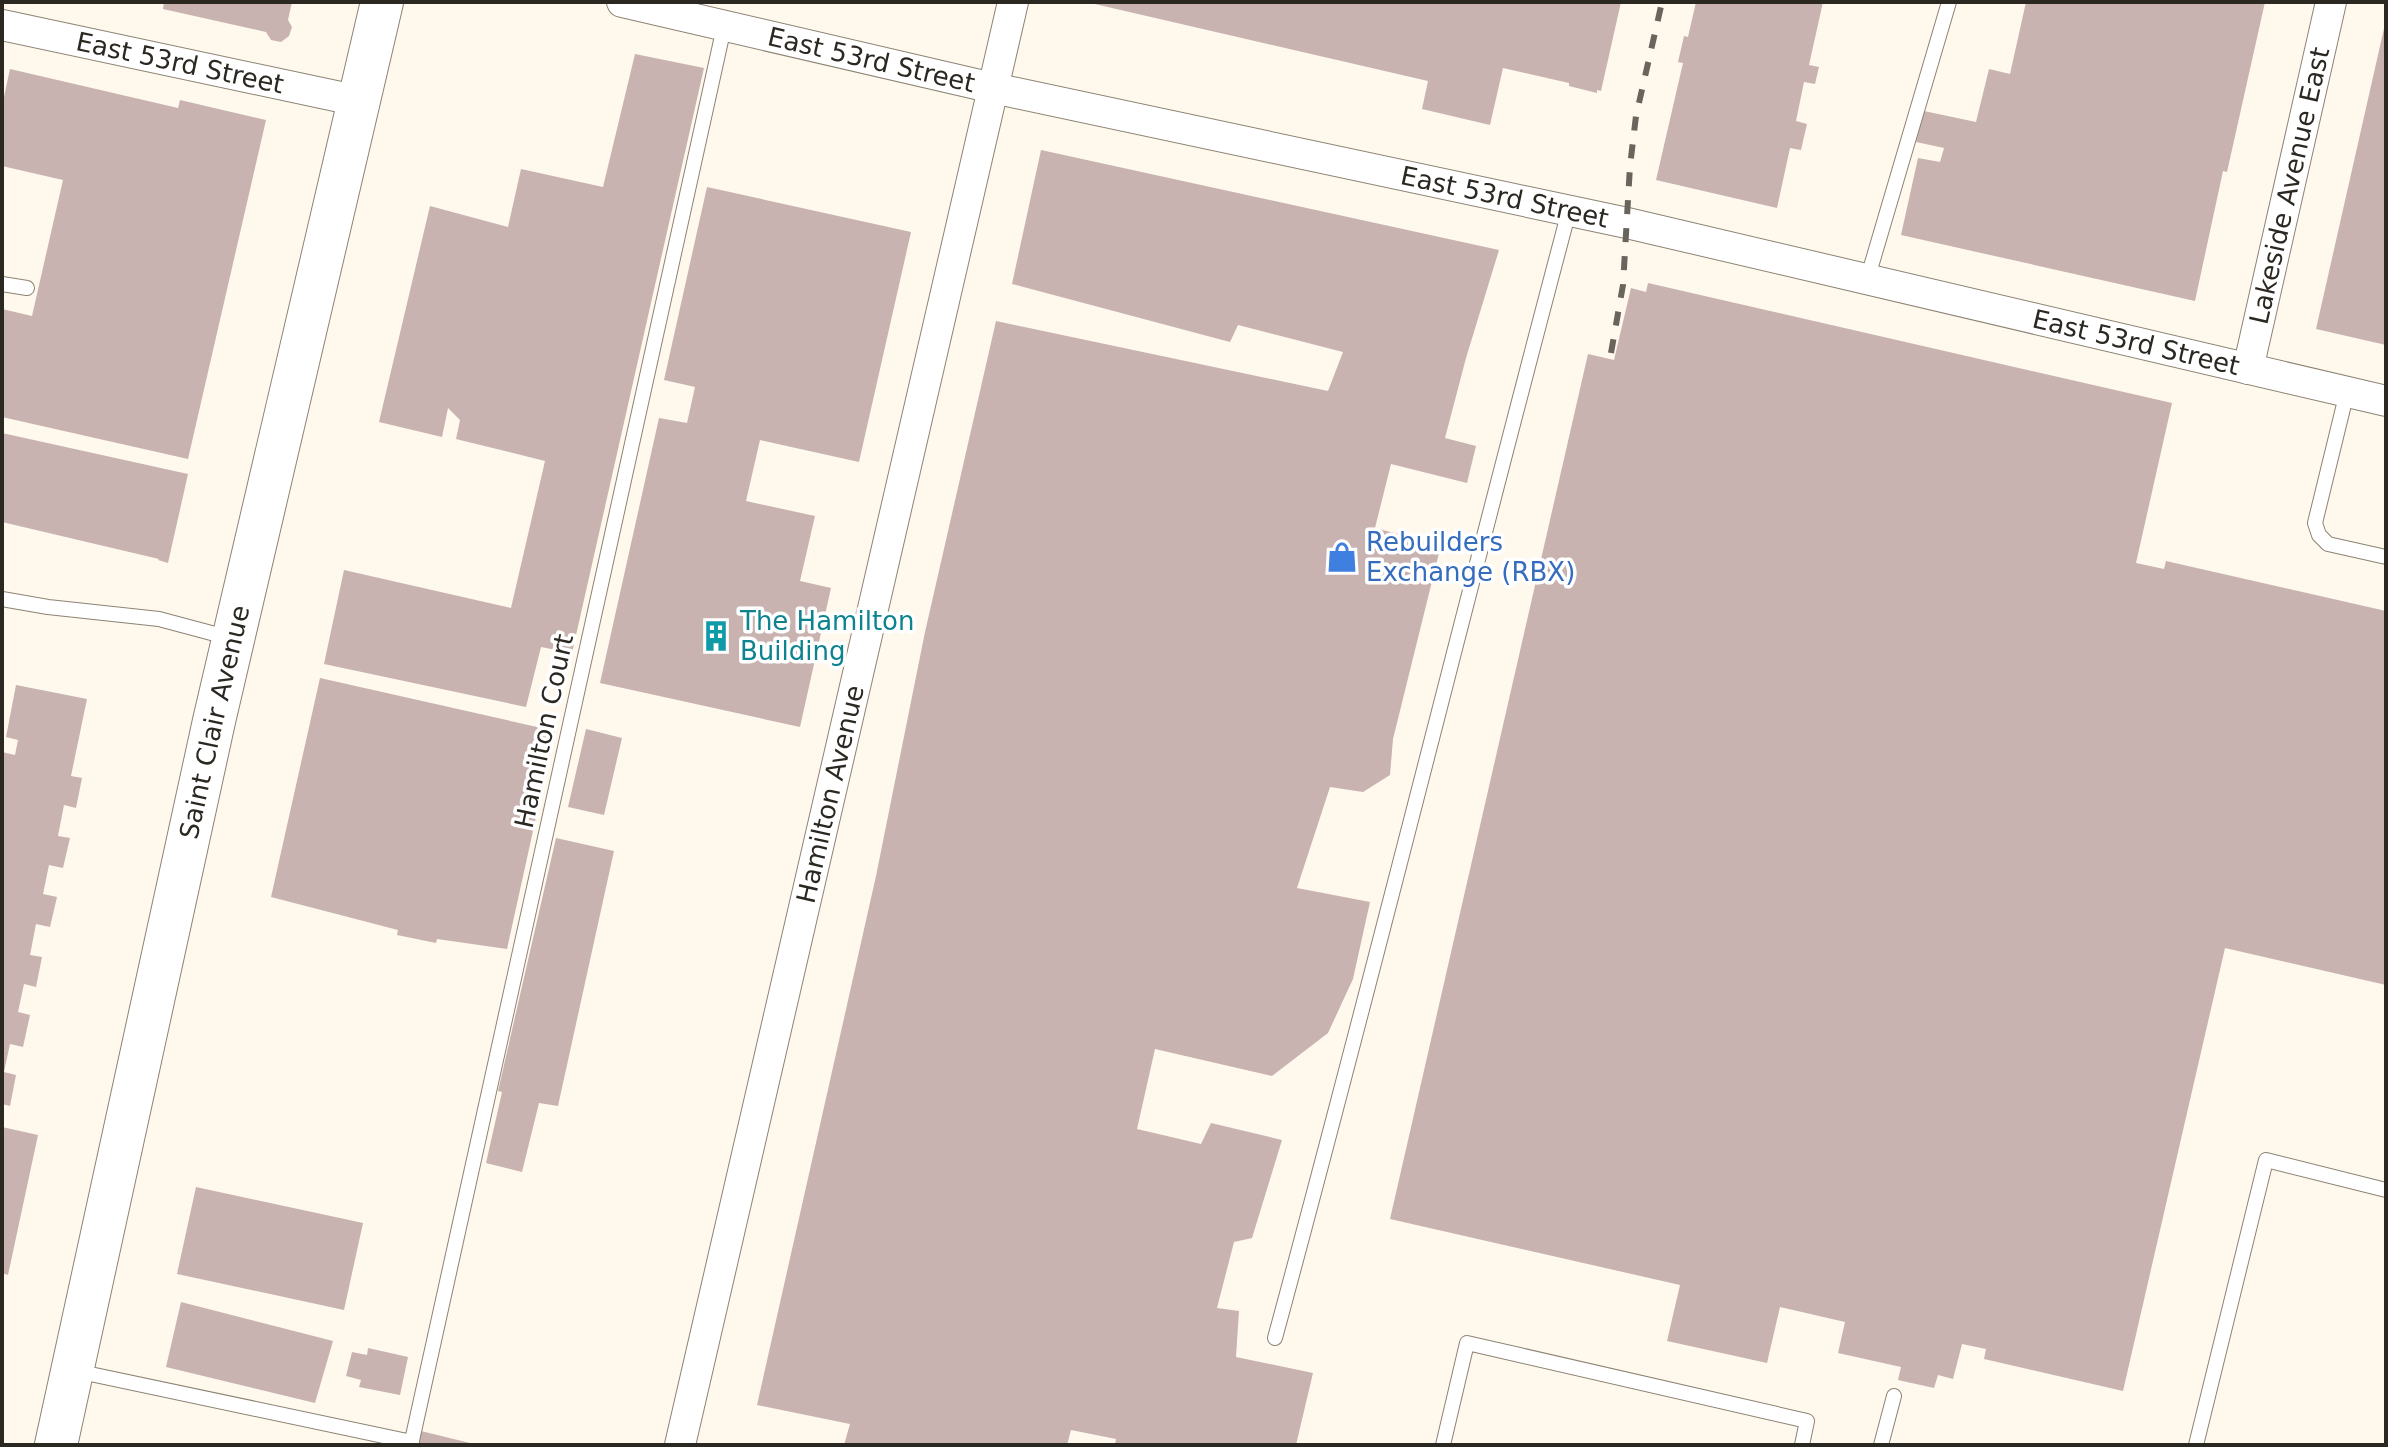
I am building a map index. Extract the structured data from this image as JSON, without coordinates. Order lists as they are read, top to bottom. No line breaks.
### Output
{"streets":{"main road":["Saint Clair Avenue"],"street":["East 53rd Street","Lakeside Avenue East","Hamilton Avenue"],"lane":["Hamilton Court"]},"crossings":[["East 53rd Street","Lakeside Avenue East"],["East 53rd Street","Saint Clair Avenue"],["East 53rd Street","Hamilton Court"],["East 53rd Street","Hamilton Avenue"]],"places":{"shop":["Rebuilders Exchange (RBX)"],"building":["The Hamilton Building"]}}
